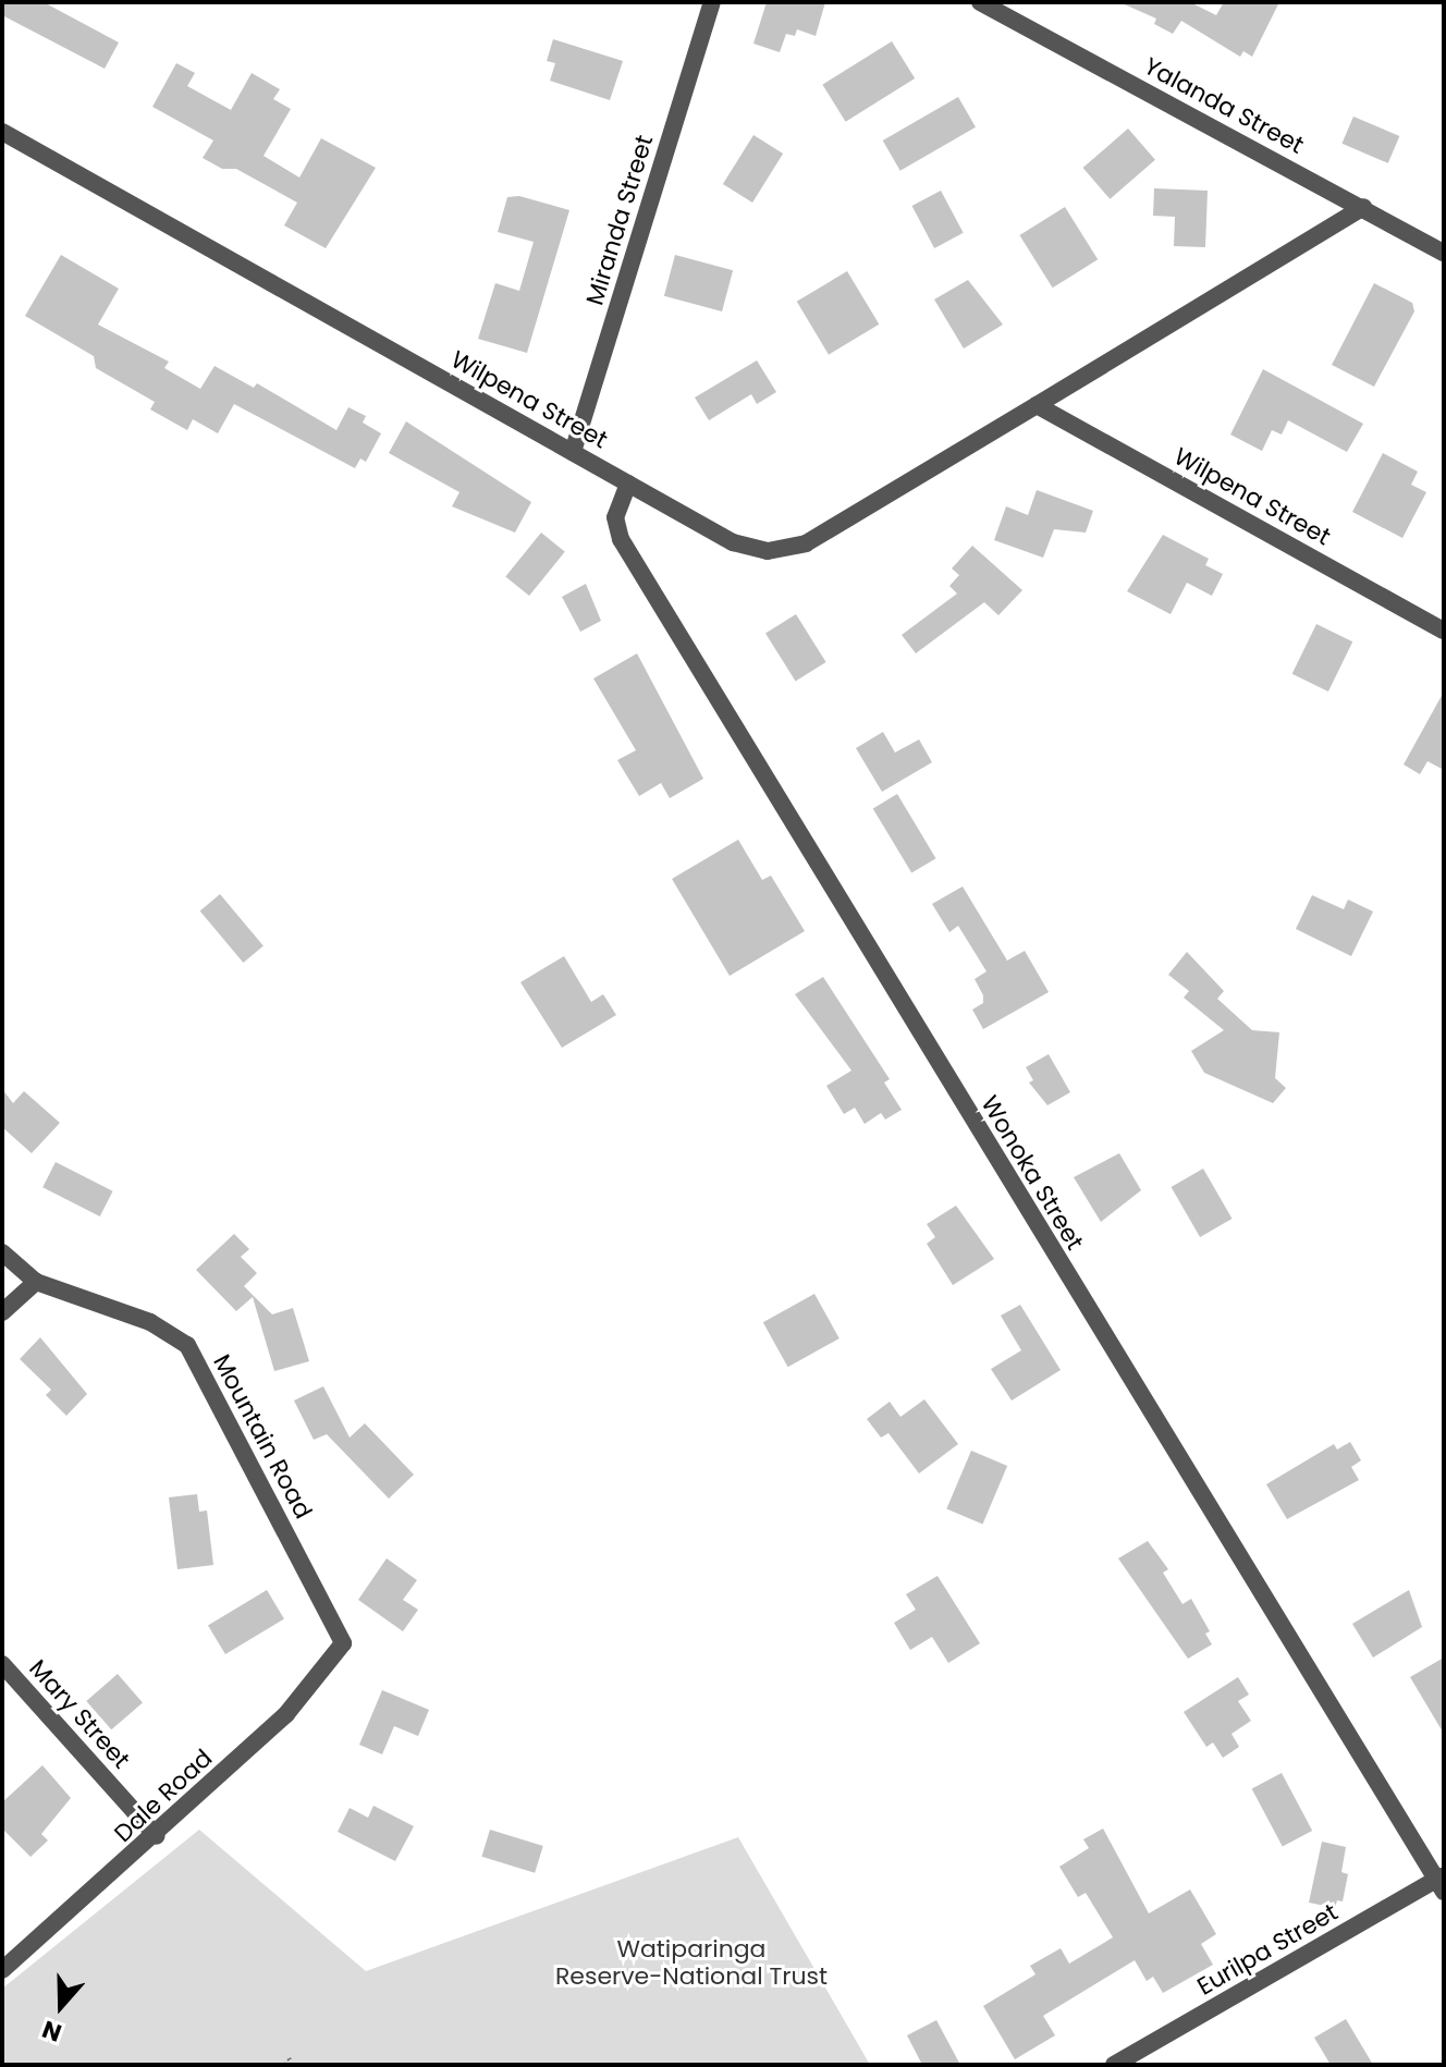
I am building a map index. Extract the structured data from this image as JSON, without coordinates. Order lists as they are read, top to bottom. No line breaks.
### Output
{"streets":{"street":["Yalanda Street","Miranda Street","Wilpena Street","Wonoka Street","Mountain Road","Mary Street","Dale Road","Eurilpa Street"]},"crossings":[["Yalanda Street","Wilpena Street"],["Miranda Street","Wilpena Street"],["Wilpena Street","Wonoka Street"],["Wonoka Street","Eurilpa Street"],["Mountain Road","Dale Road"],["Mary Street","Dale Road"]],"parks":["Watiparinga Reserve-National Trust"],"north":"bottom"}
